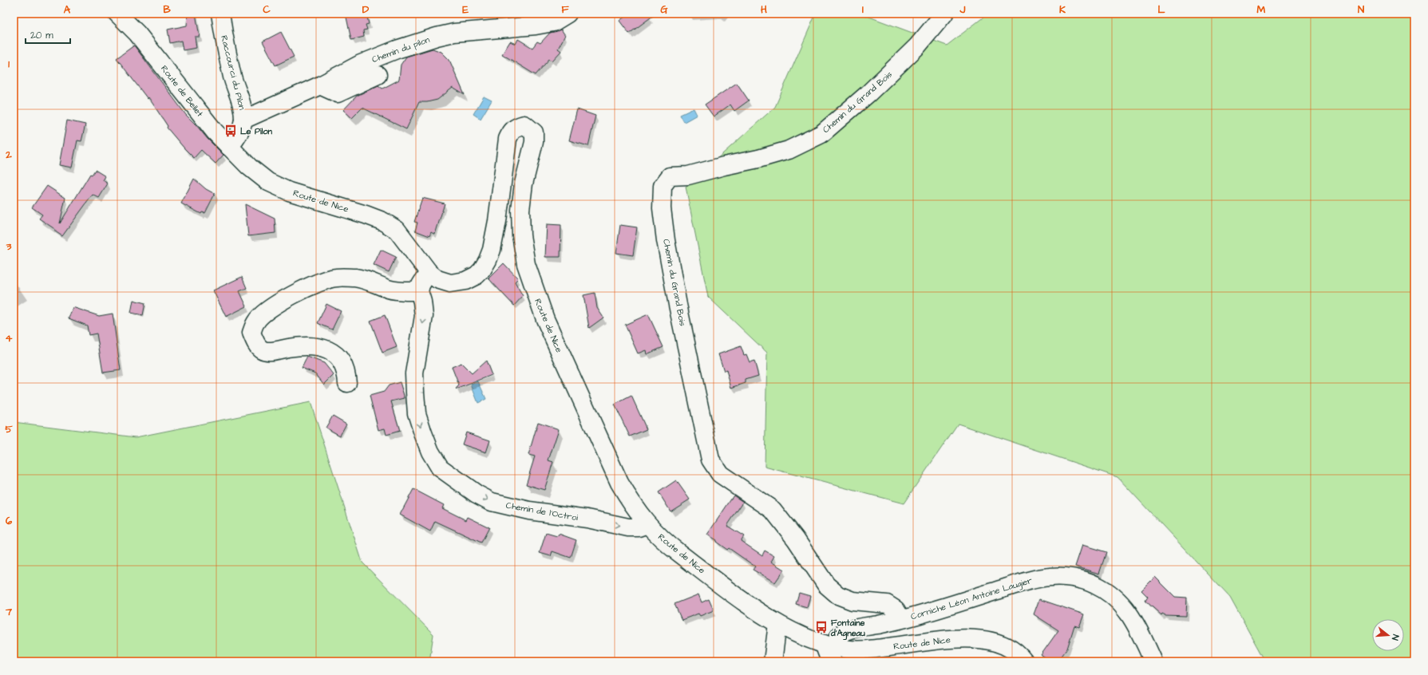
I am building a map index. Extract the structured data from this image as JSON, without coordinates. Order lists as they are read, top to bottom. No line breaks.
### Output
{"streets":{"street":["Chemin du pilon","Raccourci du Pilon","Route de Bellet","Chemin du Grand Bois","Route de Nice","Chemin de l'Octroi","Corniche Léon Antoine Laugier"]},"crossings":[["Chemin du pilon","Raccourci du Pilon"],["Raccourci du Pilon","Route de Bellet"],["Route de Bellet","Route de Nice"],["Chemin du Grand Bois","Corniche Léon Antoine Laugier"],["Route de Nice","Chemin de l'Octroi"],["Route de Nice","Corniche Léon Antoine Laugier"]],"one_way":["Chemin de l'Octroi"],"places":{"bus stop":["Le Pilon","Fontaine d'Agneau"]},"scale_bar":"20 m","north":"right","grid":{"columns":["A","B","C","D","E","F","G","H","I","J","K","L","M","N"],"rows":["1","2","3","4","5","6","7"]}}
